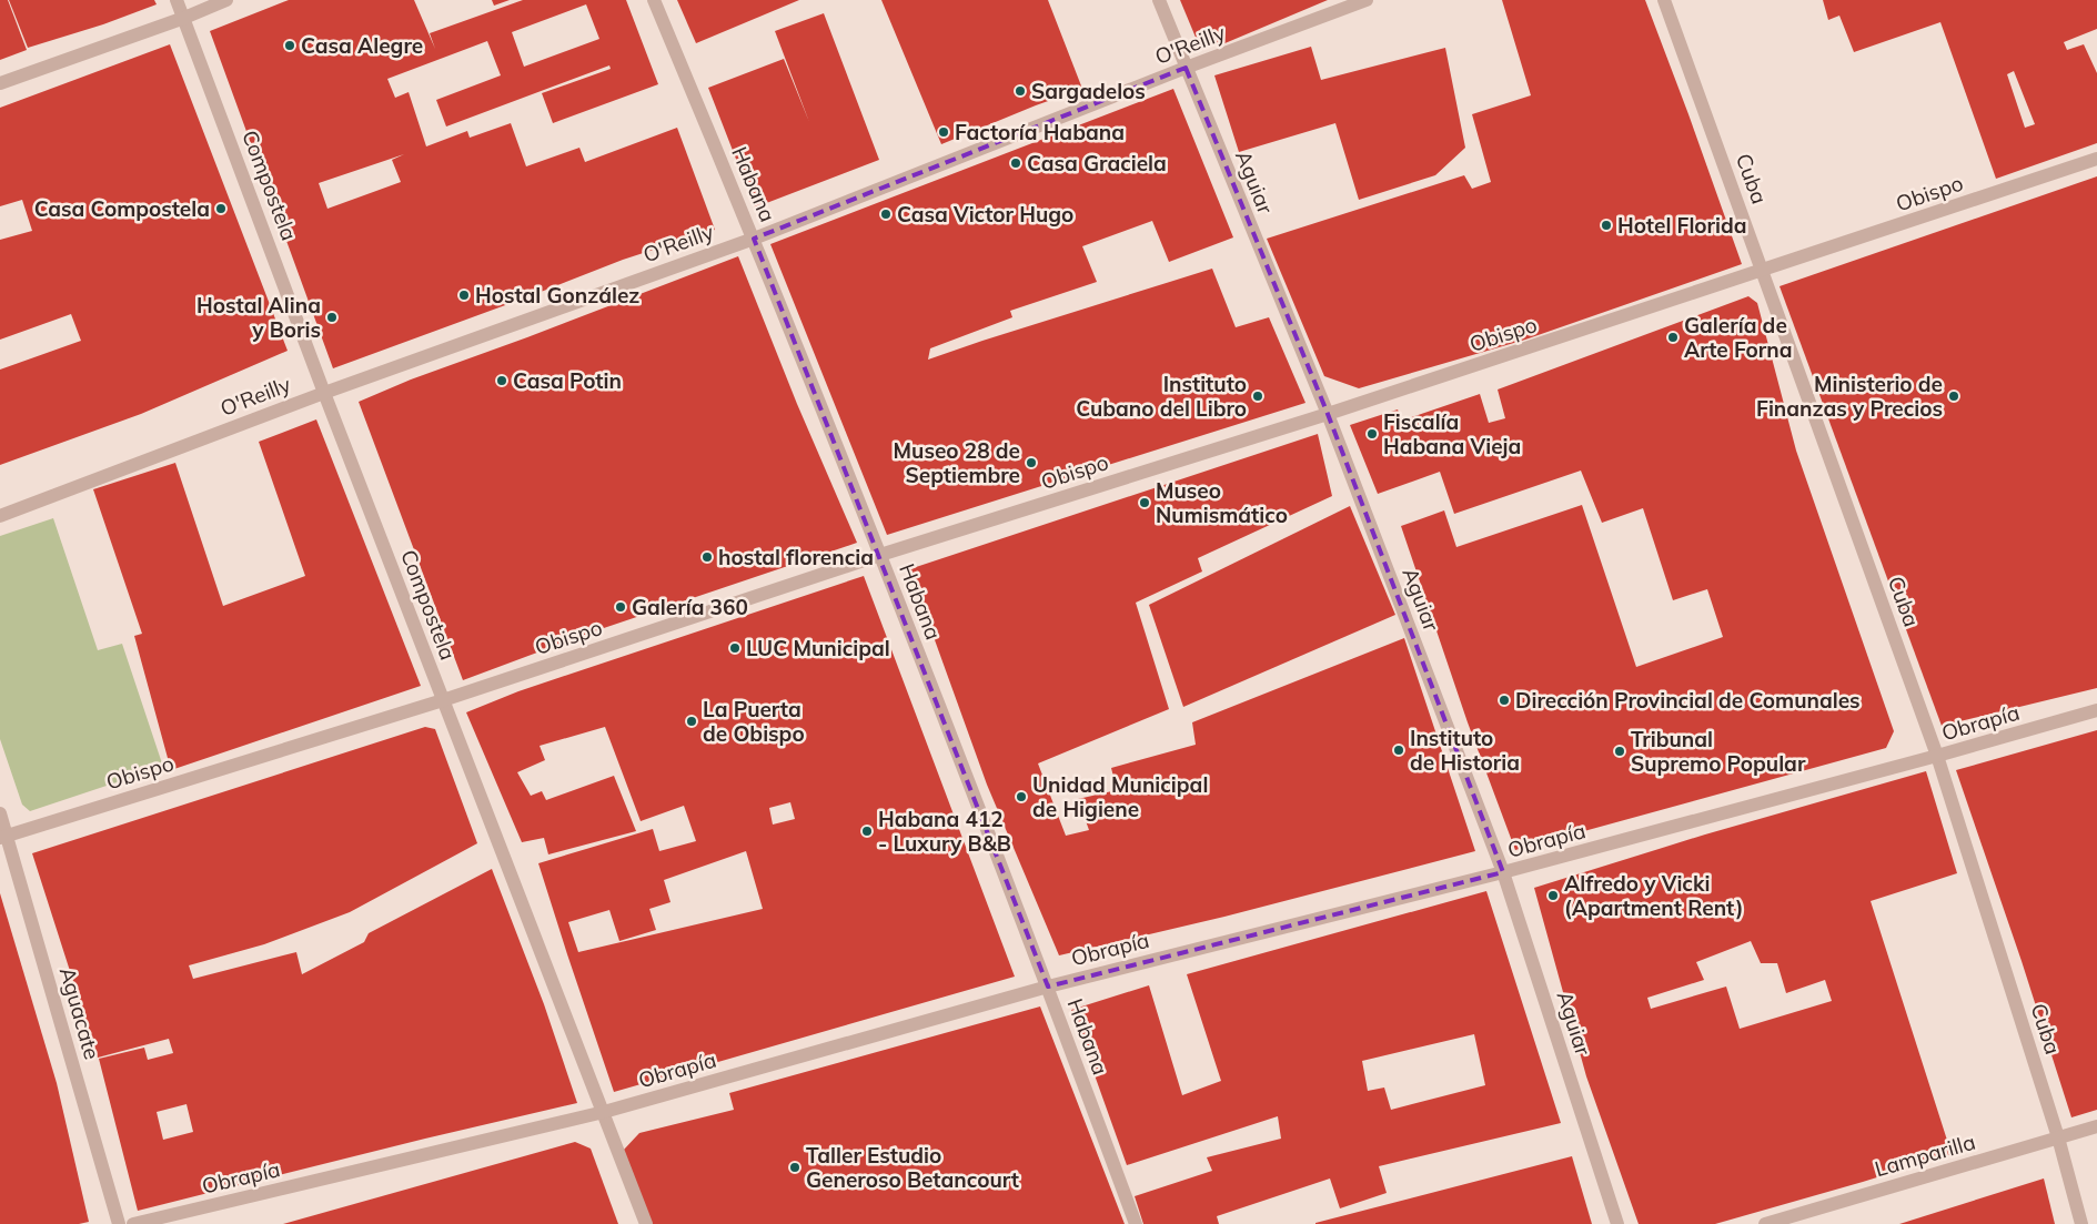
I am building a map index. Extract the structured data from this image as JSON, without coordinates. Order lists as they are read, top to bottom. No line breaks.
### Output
{"streets":{"street":["O'Reilly","Cuba","Aguiar","Habana","Compostela","Obispo","Obrapía","Aguacate","Lamparilla"]},"crossings":[["O'Reilly","Aguiar"],["O'Reilly","Habana"],["O'Reilly","Compostela"],["Cuba","Obispo"],["Cuba","Obrapía"],["Cuba","Lamparilla"],["Aguiar","Obispo"],["Aguiar","Obrapía"],["Habana","Obispo"],["Habana","Obrapía"],["Compostela","Obispo"],["Compostela","Obrapía"],["Obispo","Aguacate"]],"places":["Casa Alegre","Sargadelos","Factoría Habana","Casa Graciela","Casa Compostela","Casa Victor Hugo","Hotel Florida","Hostal González","Hostal Alina y Boris","Galería de Arte Forna","Casa Potin","Instituto Cubano del Libro","Ministerio de Finanzas y Precios","Fiscalía Habana Vieja","Museo 28 de Septiembre","Museo Numismático","hostal florencia","Galería 360","LUC Municipal","Dirección Provincial de Comunales","La Puerta de Obispo","Instituto de Historia","Tribunal Supremo Popular","Unidad Municipal de Higiene","Habana 412 - Luxury B&B","Alfredo y Vicki (Apartment Rent)","Taller Estudio Generoso Betancourt"]}
